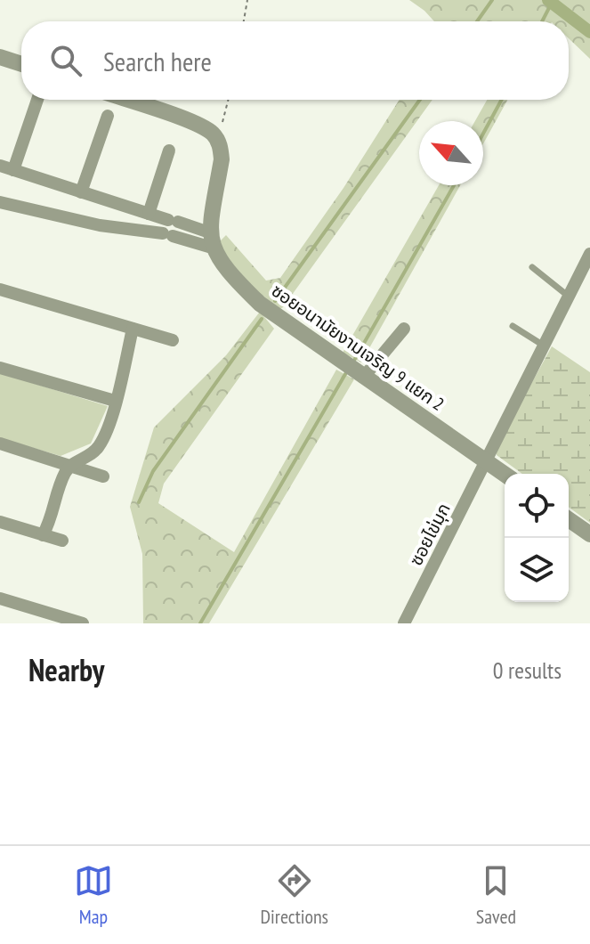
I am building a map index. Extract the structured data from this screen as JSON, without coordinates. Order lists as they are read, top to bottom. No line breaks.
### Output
{"streets":{"street":["ซอยอนามัยงามเจริญ 9 แยก 2","ซอยไข่มุก"]},"crossings":[["ซอยอนามัยงามเจริญ 9 แยก 2","ซอยไข่มุก"]],"north":"top left","page":{"search":"Search here","heading":["Nearby","0 results"],"nav":["Map","Directions","Saved"]}}
